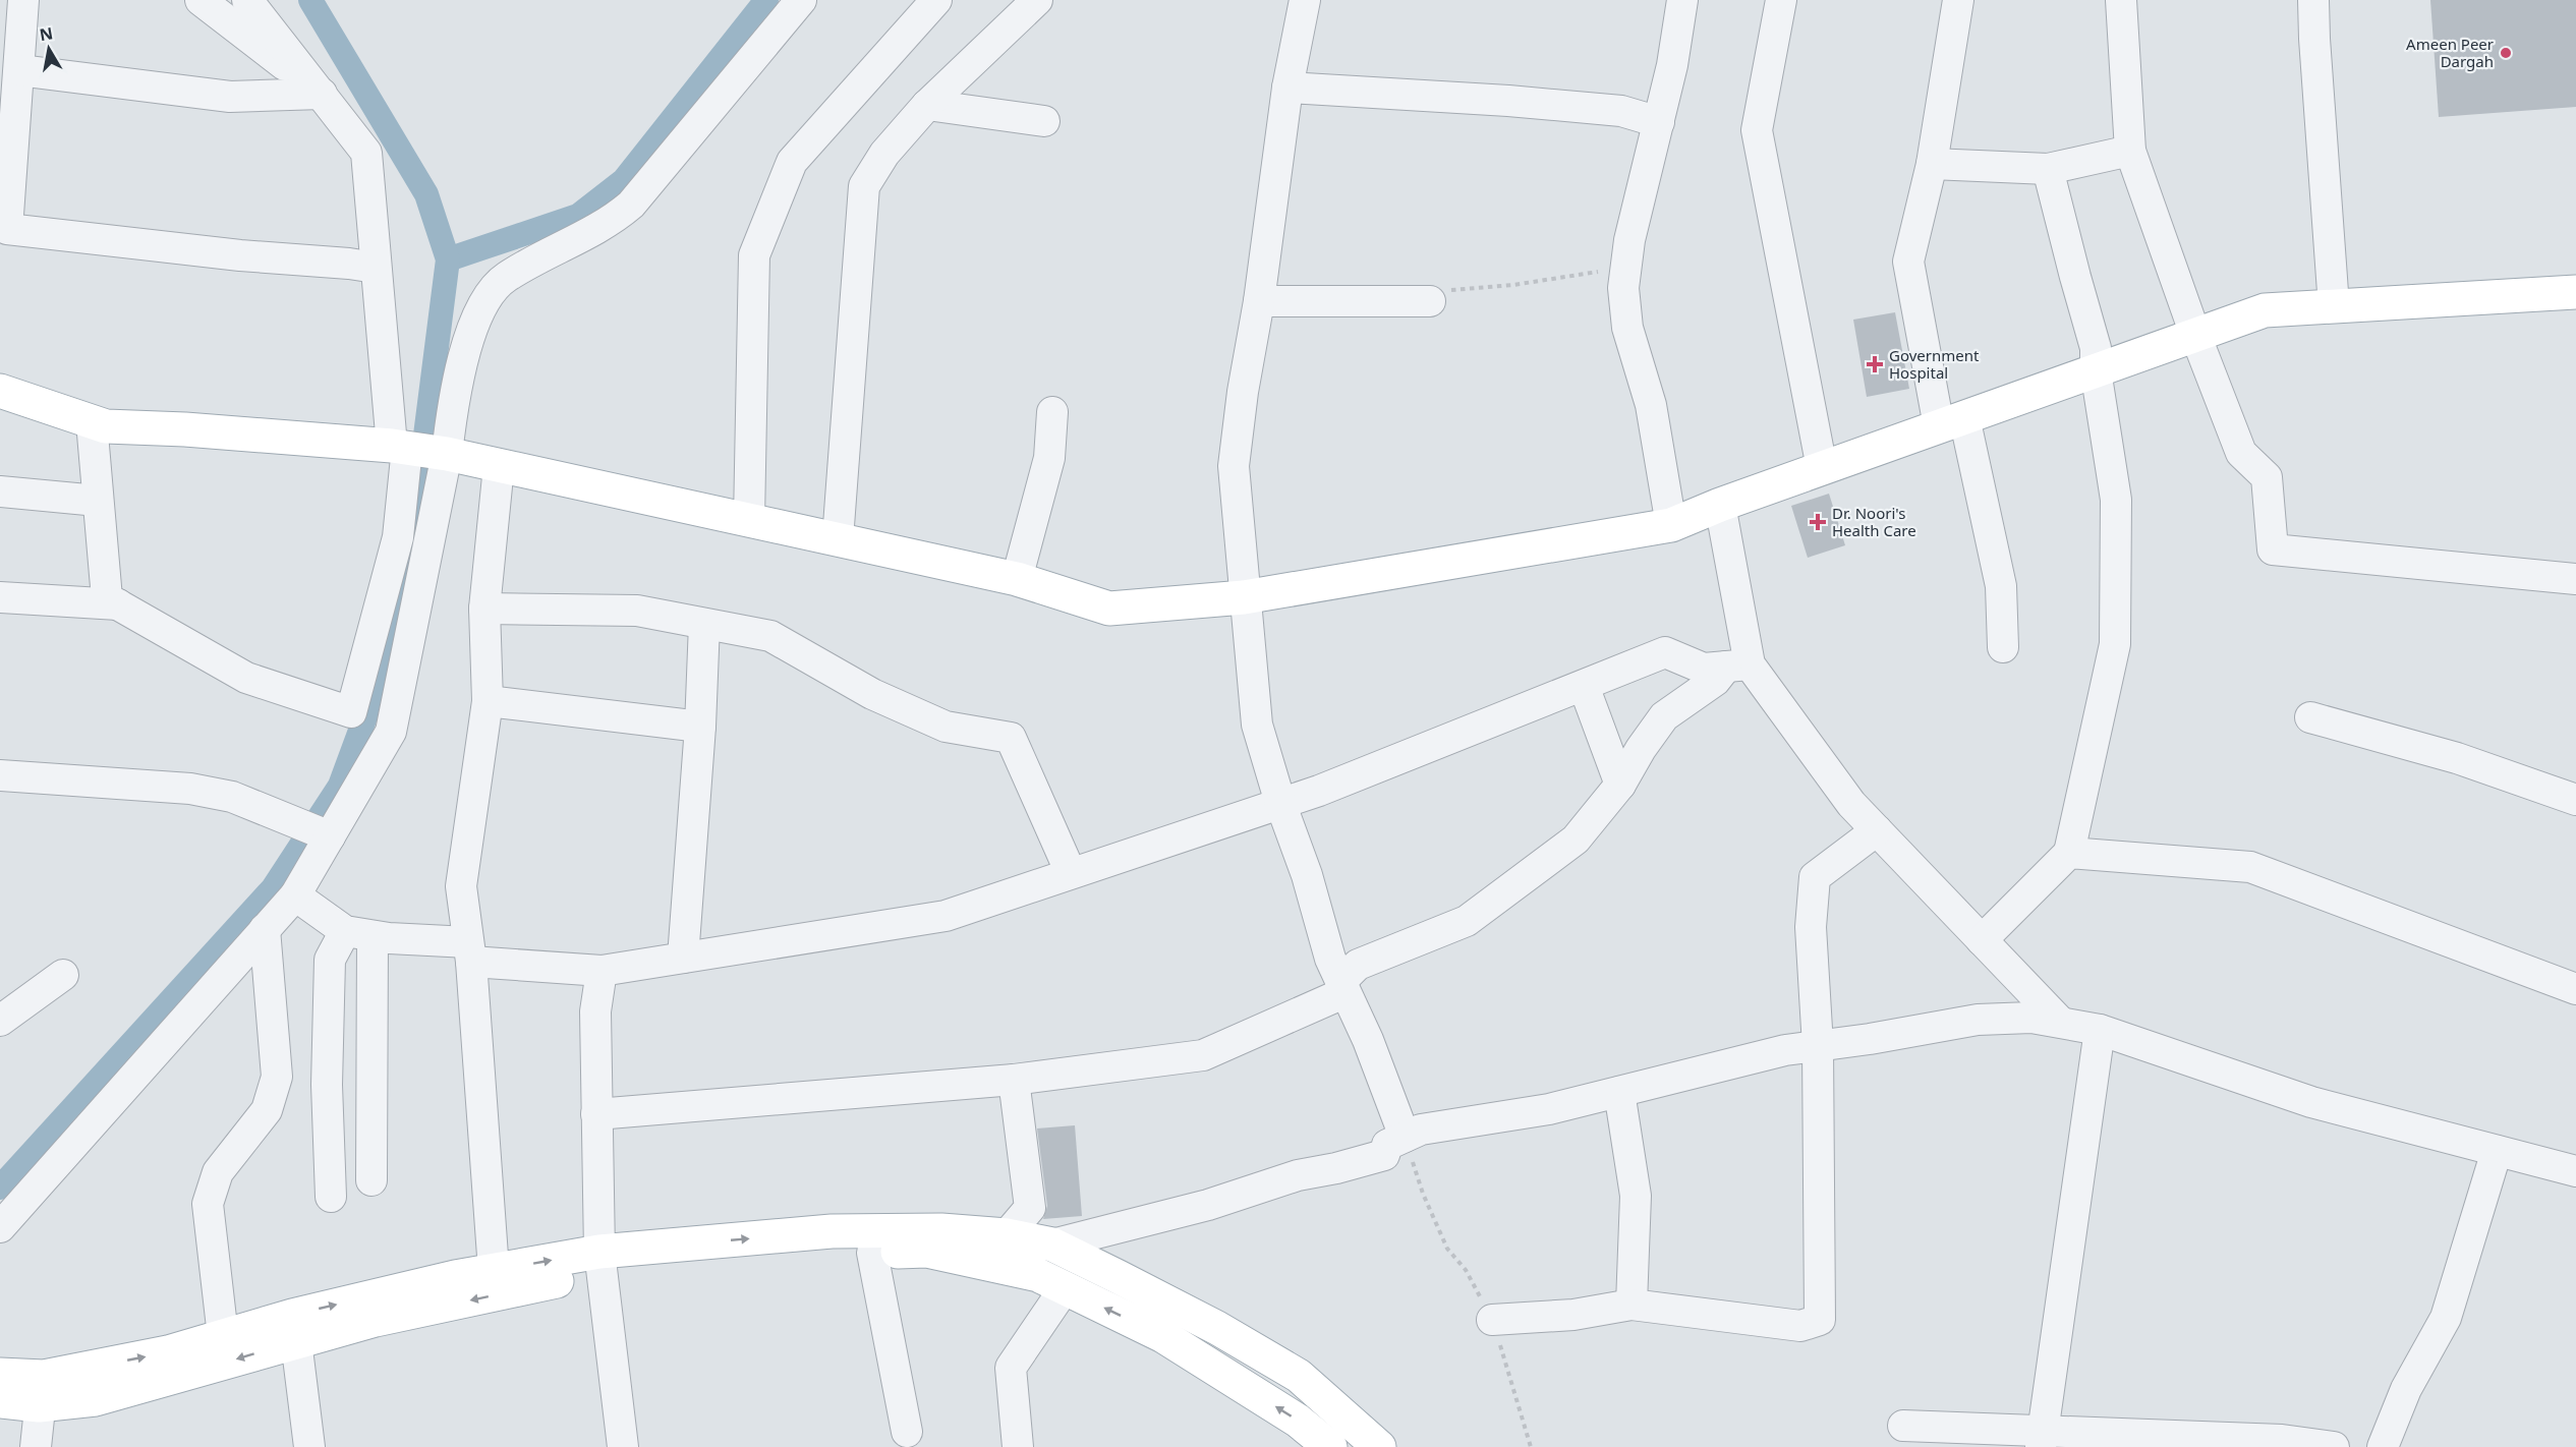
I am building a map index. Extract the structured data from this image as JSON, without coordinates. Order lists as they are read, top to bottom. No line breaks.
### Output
{"places":{"other":["Ameen Peer Dargah"],"health":["Government Hospital","Dr. Noori's Health Care"]},"north":"top"}
